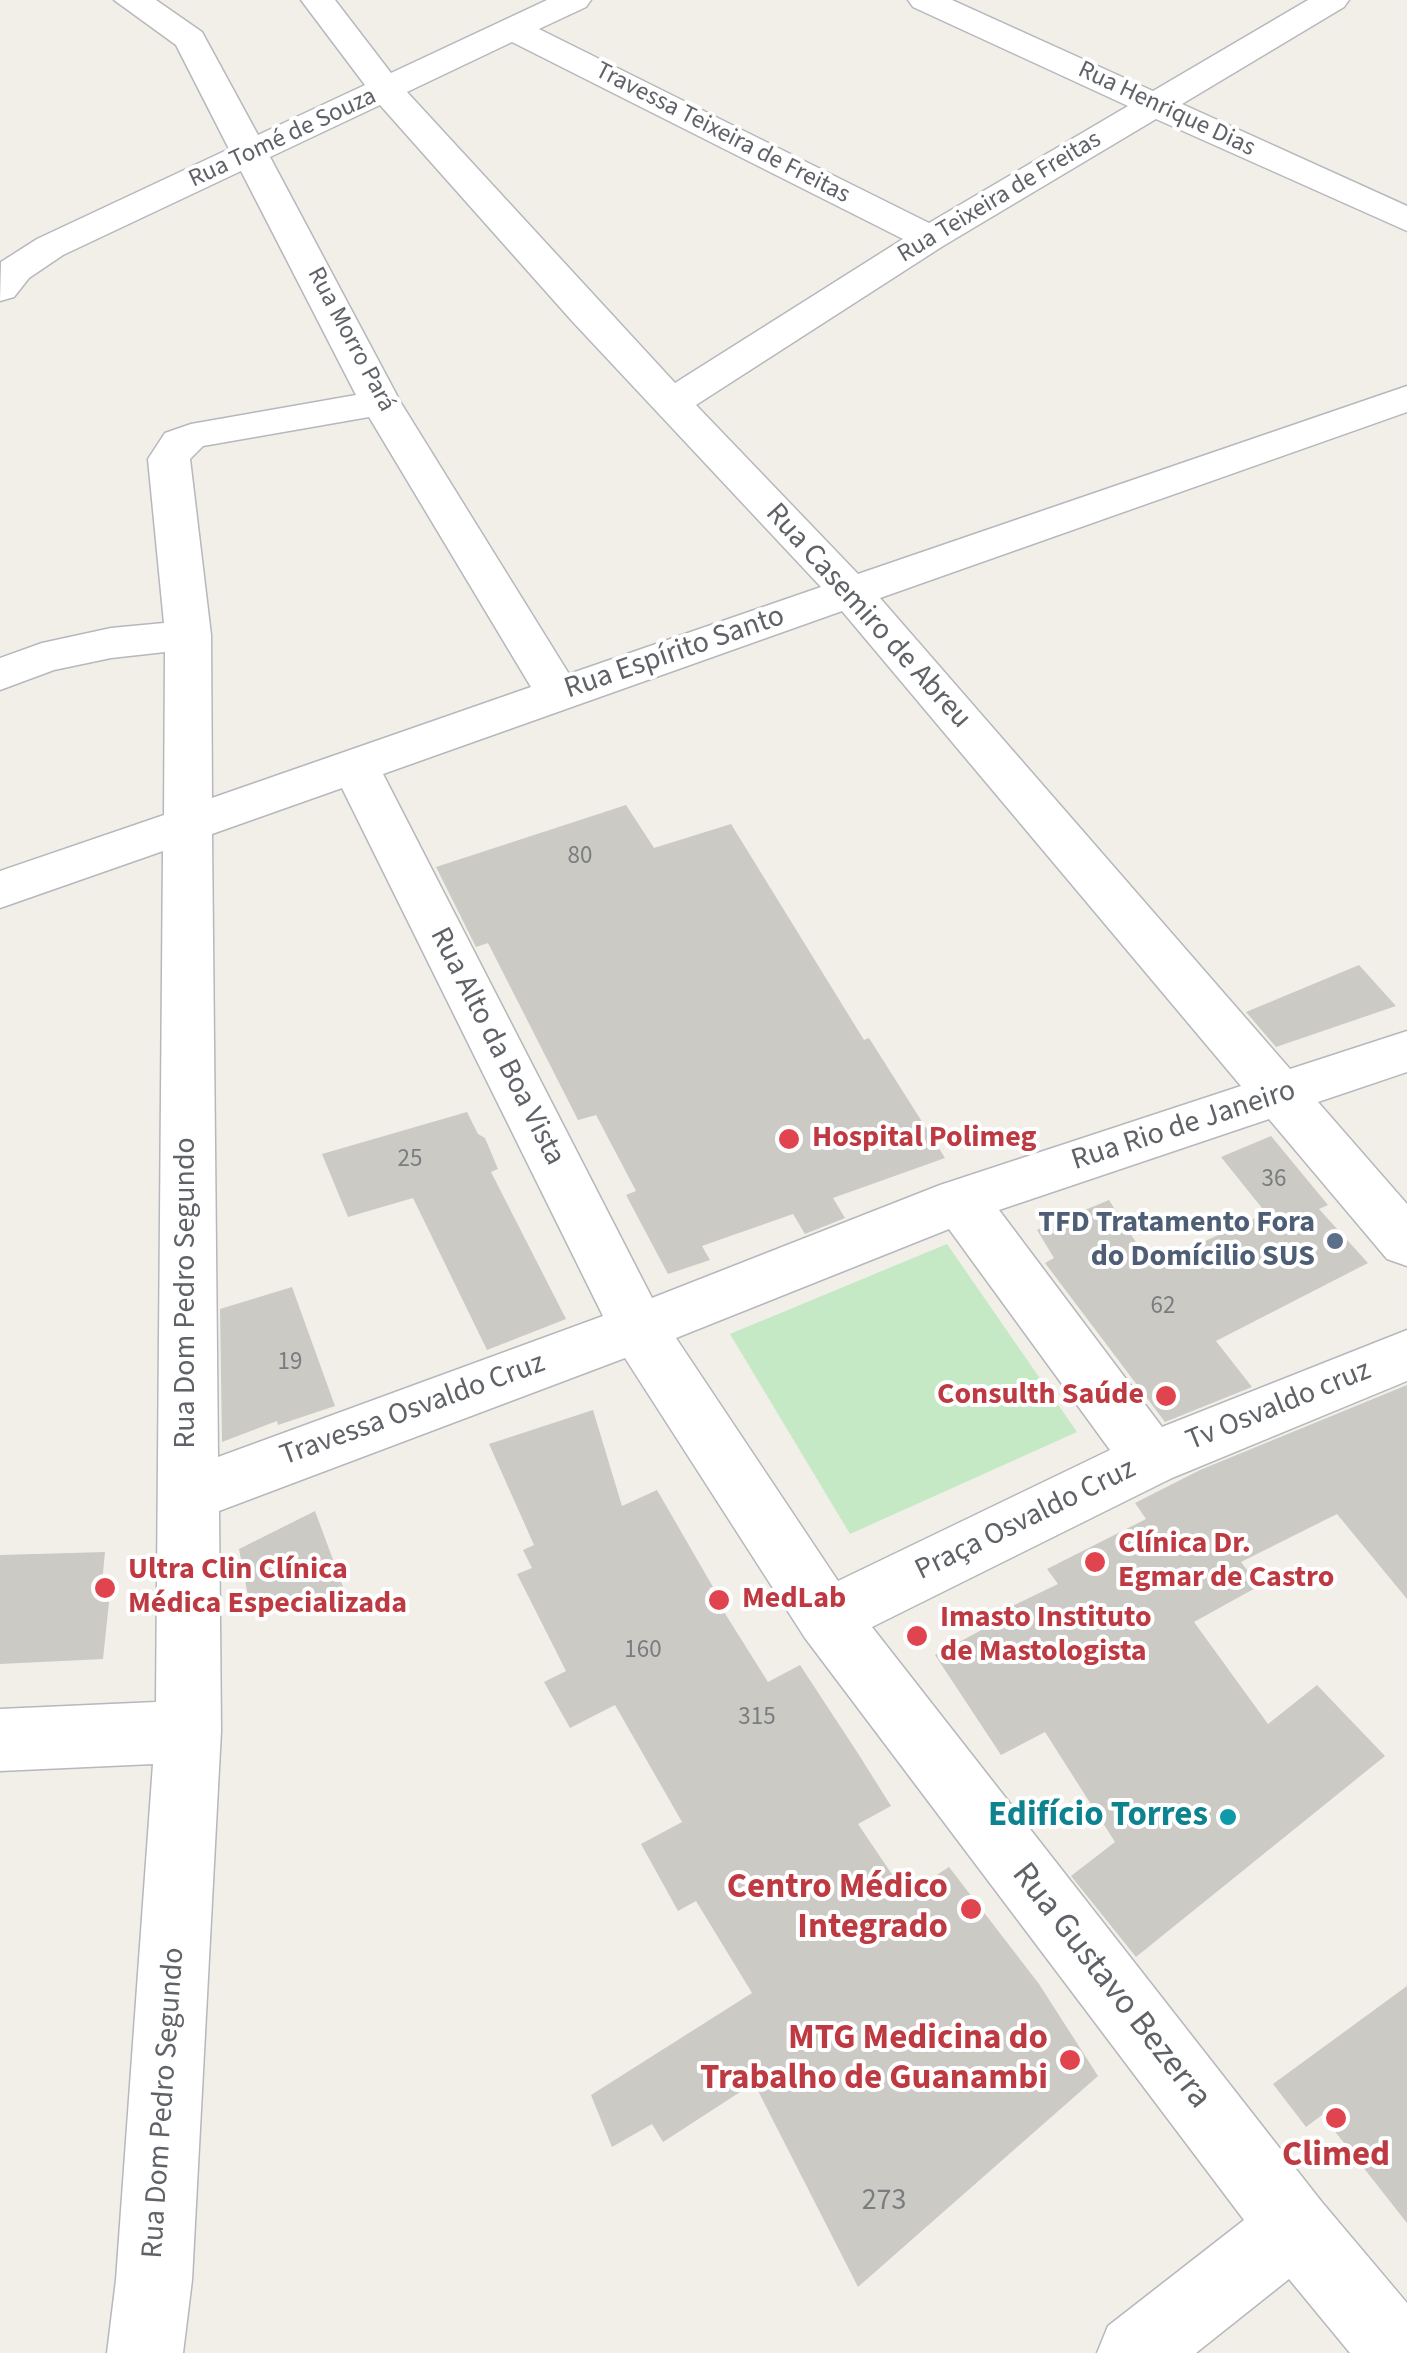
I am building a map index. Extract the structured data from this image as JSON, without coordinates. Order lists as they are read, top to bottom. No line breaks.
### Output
{"streets":{"street":["Rua Henrique Dias","Travessa Teixeira de Freitas","Rua Tomé de Souza","Rua Teixeira de Freitas","Rua Morro Pará","Rua Casemiro de Abreu","Rua Espírito Santo","Rua Alto da Boa Vista","Rua Rio de Janeiro","Rua Dom Pedro Segundo","Tv Osvaldo cruz","Travessa Osvaldo Cruz","Praça Osvaldo Cruz","Rua Gustavo Bezerra"]},"crossings":[["Rua Henrique Dias","Rua Teixeira de Freitas"],["Travessa Teixeira de Freitas","Rua Tomé de Souza"],["Travessa Teixeira de Freitas","Rua Teixeira de Freitas"],["Rua Tomé de Souza","Rua Morro Pará"],["Rua Tomé de Souza","Rua Casemiro de Abreu"],["Rua Teixeira de Freitas","Rua Casemiro de Abreu"],["Rua Morro Pará","Rua Espírito Santo"],["Rua Morro Pará","Rua Dom Pedro Segundo"],["Rua Casemiro de Abreu","Rua Espírito Santo"],["Rua Casemiro de Abreu","Rua Rio de Janeiro"],["Rua Espírito Santo","Rua Alto da Boa Vista"],["Rua Espírito Santo","Rua Dom Pedro Segundo"],["Rua Alto da Boa Vista","Travessa Osvaldo Cruz"],["Rua Rio de Janeiro","Praça Osvaldo Cruz"],["Rua Dom Pedro Segundo","Travessa Osvaldo Cruz"],["Tv Osvaldo cruz","Praça Osvaldo Cruz"],["Praça Osvaldo Cruz","Rua Gustavo Bezerra"]],"places":["Hospital Polimeg","TFD Tratamento Fora do Domícilio SUS","Consulth Saúde","Clínica Dr. Egmar de Castro","Ultra Clin Clínica Médica Especializada","MedLab","Imasto Instituto de Mastologista","Edifício Torres","Centro Médico Integrado","MTG Medicina do Trabalho de Guanambi","Climed"],"house_numbers":["80","25","36","62","19","160","315","273"]}
